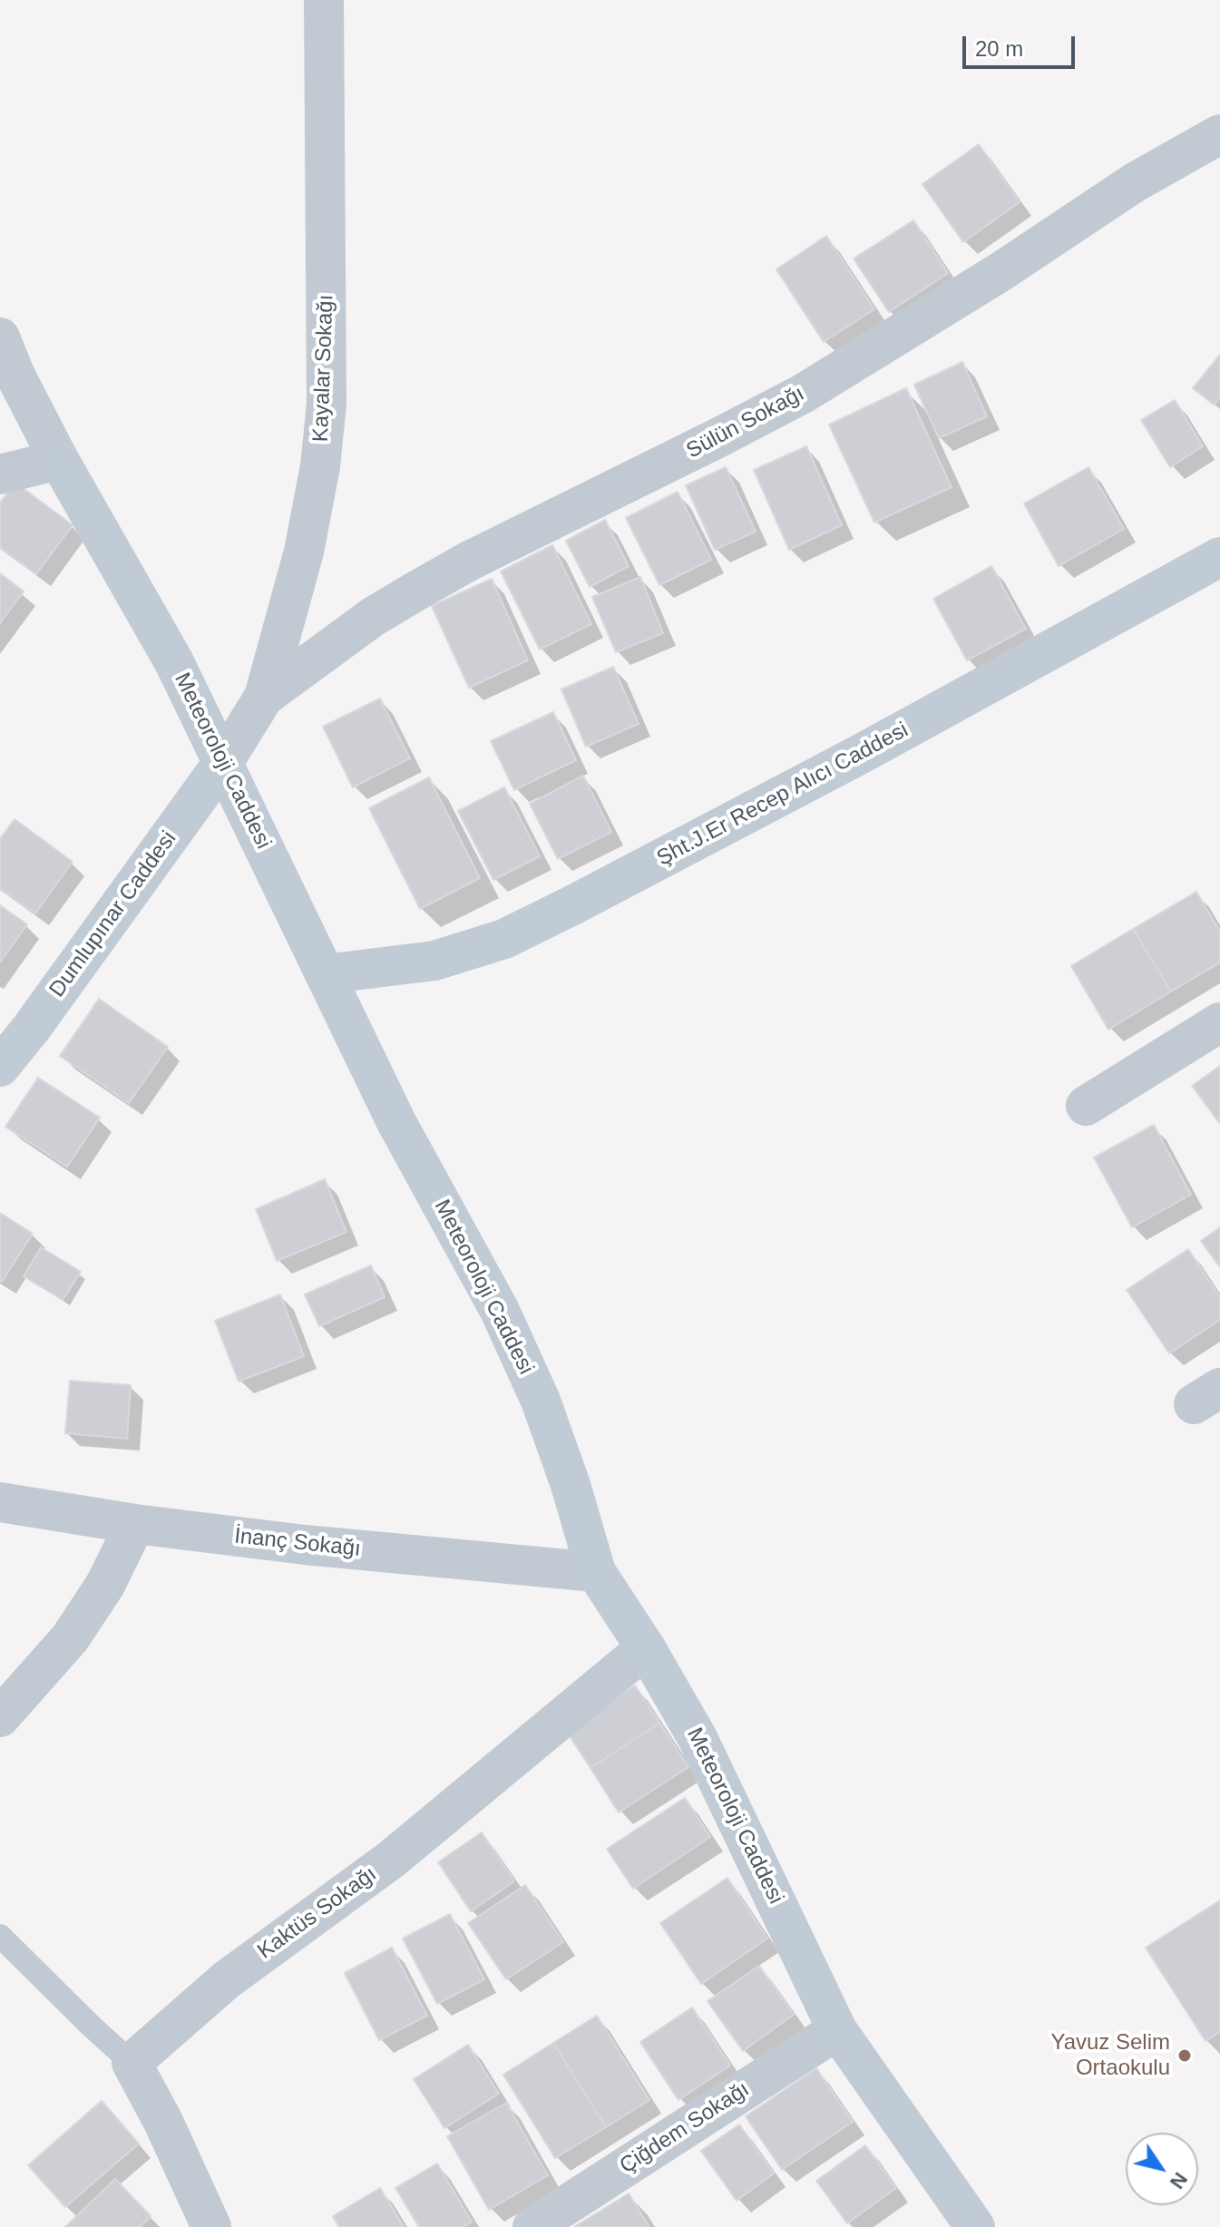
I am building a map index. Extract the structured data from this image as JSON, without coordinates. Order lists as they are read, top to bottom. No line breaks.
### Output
{"streets":{"street":["Kayalar Sokağı","Sülün Sokağı","Meteoroloji Caddesi","Şht.J.Er Recep Alıcı Caddesi","Dumlupınar Caddesi","İnanç Sokağı","Kaktüs Sokağı","Çiğdem Sokağı"]},"crossings":[["Kayalar Sokağı","Sülün Sokağı"],["Kayalar Sokağı","Meteoroloji Caddesi"],["Kayalar Sokağı","Dumlupınar Caddesi"],["Meteoroloji Caddesi","Şht.J.Er Recep Alıcı Caddesi"],["Meteoroloji Caddesi","Dumlupınar Caddesi"],["Meteoroloji Caddesi","İnanç Sokağı"],["Meteoroloji Caddesi","Kaktüs Sokağı"],["Meteoroloji Caddesi","Çiğdem Sokağı"]],"places":["Yavuz Selim Ortaokulu"],"scale_bar":"20 m","north":"bottom right"}
